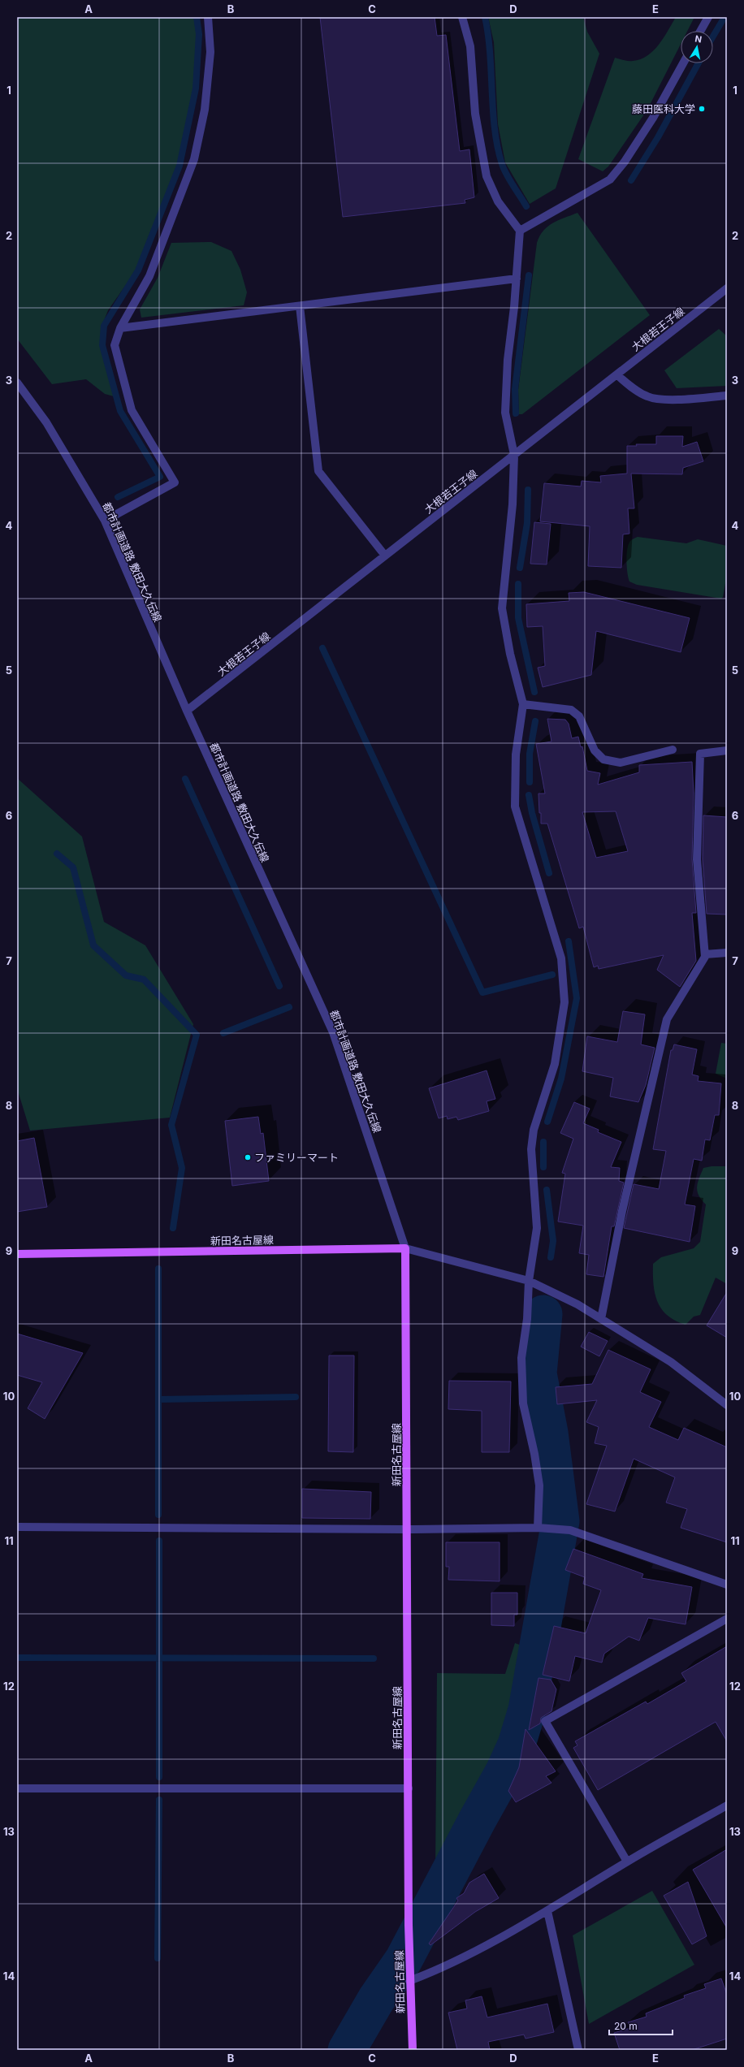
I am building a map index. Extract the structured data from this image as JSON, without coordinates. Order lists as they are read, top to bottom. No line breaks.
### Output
{"streets":{"main road":["新田名古屋線"],"street":["大根若王子線","都市計画道路 敷田大久伝線"]},"crossings":[["大根若王子線","都市計画道路 敷田大久伝線"],["都市計画道路 敷田大久伝線","新田名古屋線"]],"places":["藤田医科大学","ファミリーマート"],"scale_bar":"20 m","north":"top","grid":{"columns":["A","B","C","D","E"],"rows":["1","2","3","4","5","6","7","8","9","10","11","12","13","14"]}}
